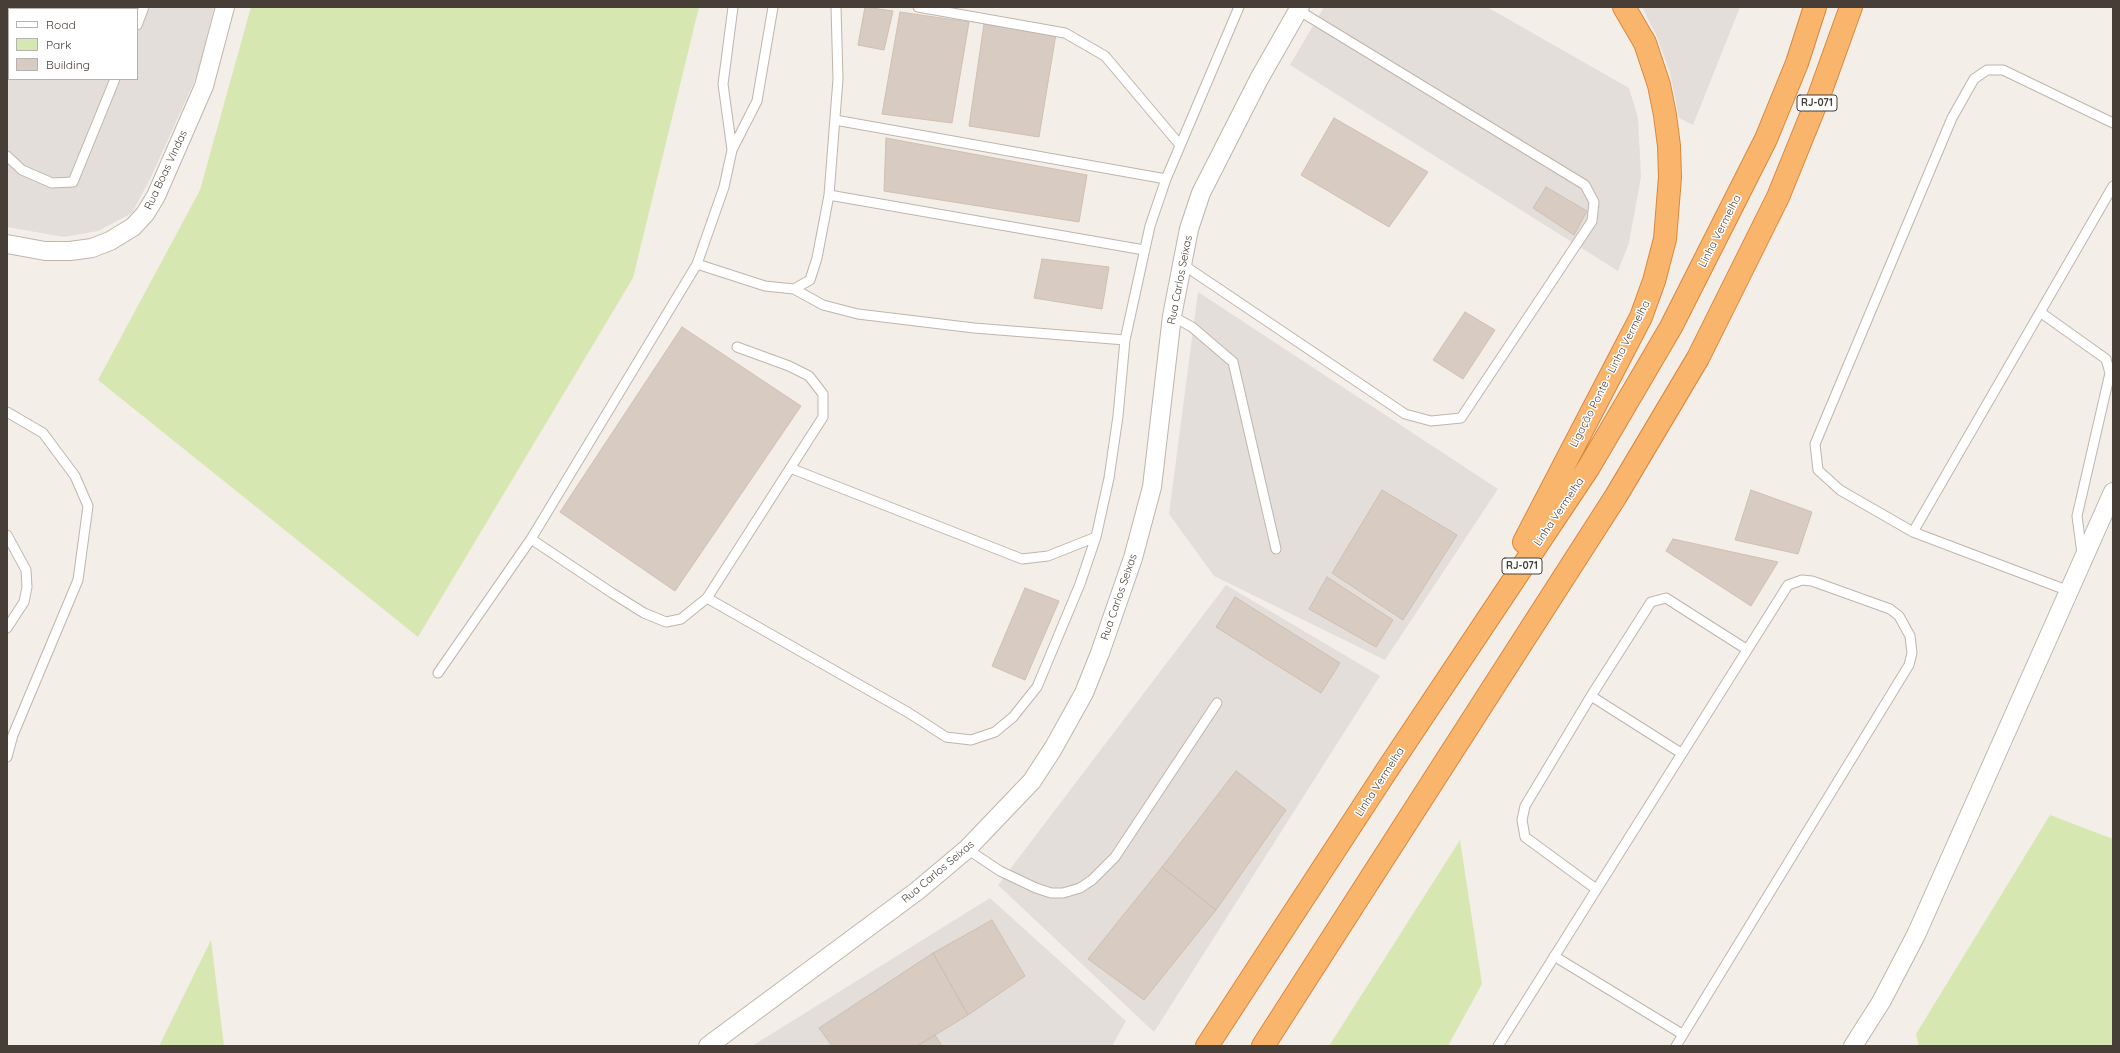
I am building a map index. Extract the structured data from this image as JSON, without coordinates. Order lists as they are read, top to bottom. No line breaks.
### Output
{"streets":{"highway":["RJ-071","Linha Vermelha","Ligação Ponte - Linha Vermelha"],"street":["Rua Boas Vindas","Rua Carlos Seixas"]},"crossings":[["Linha Vermelha","Ligação Ponte - Linha Vermelha"]],"legend":["Road","Park","Building"]}
